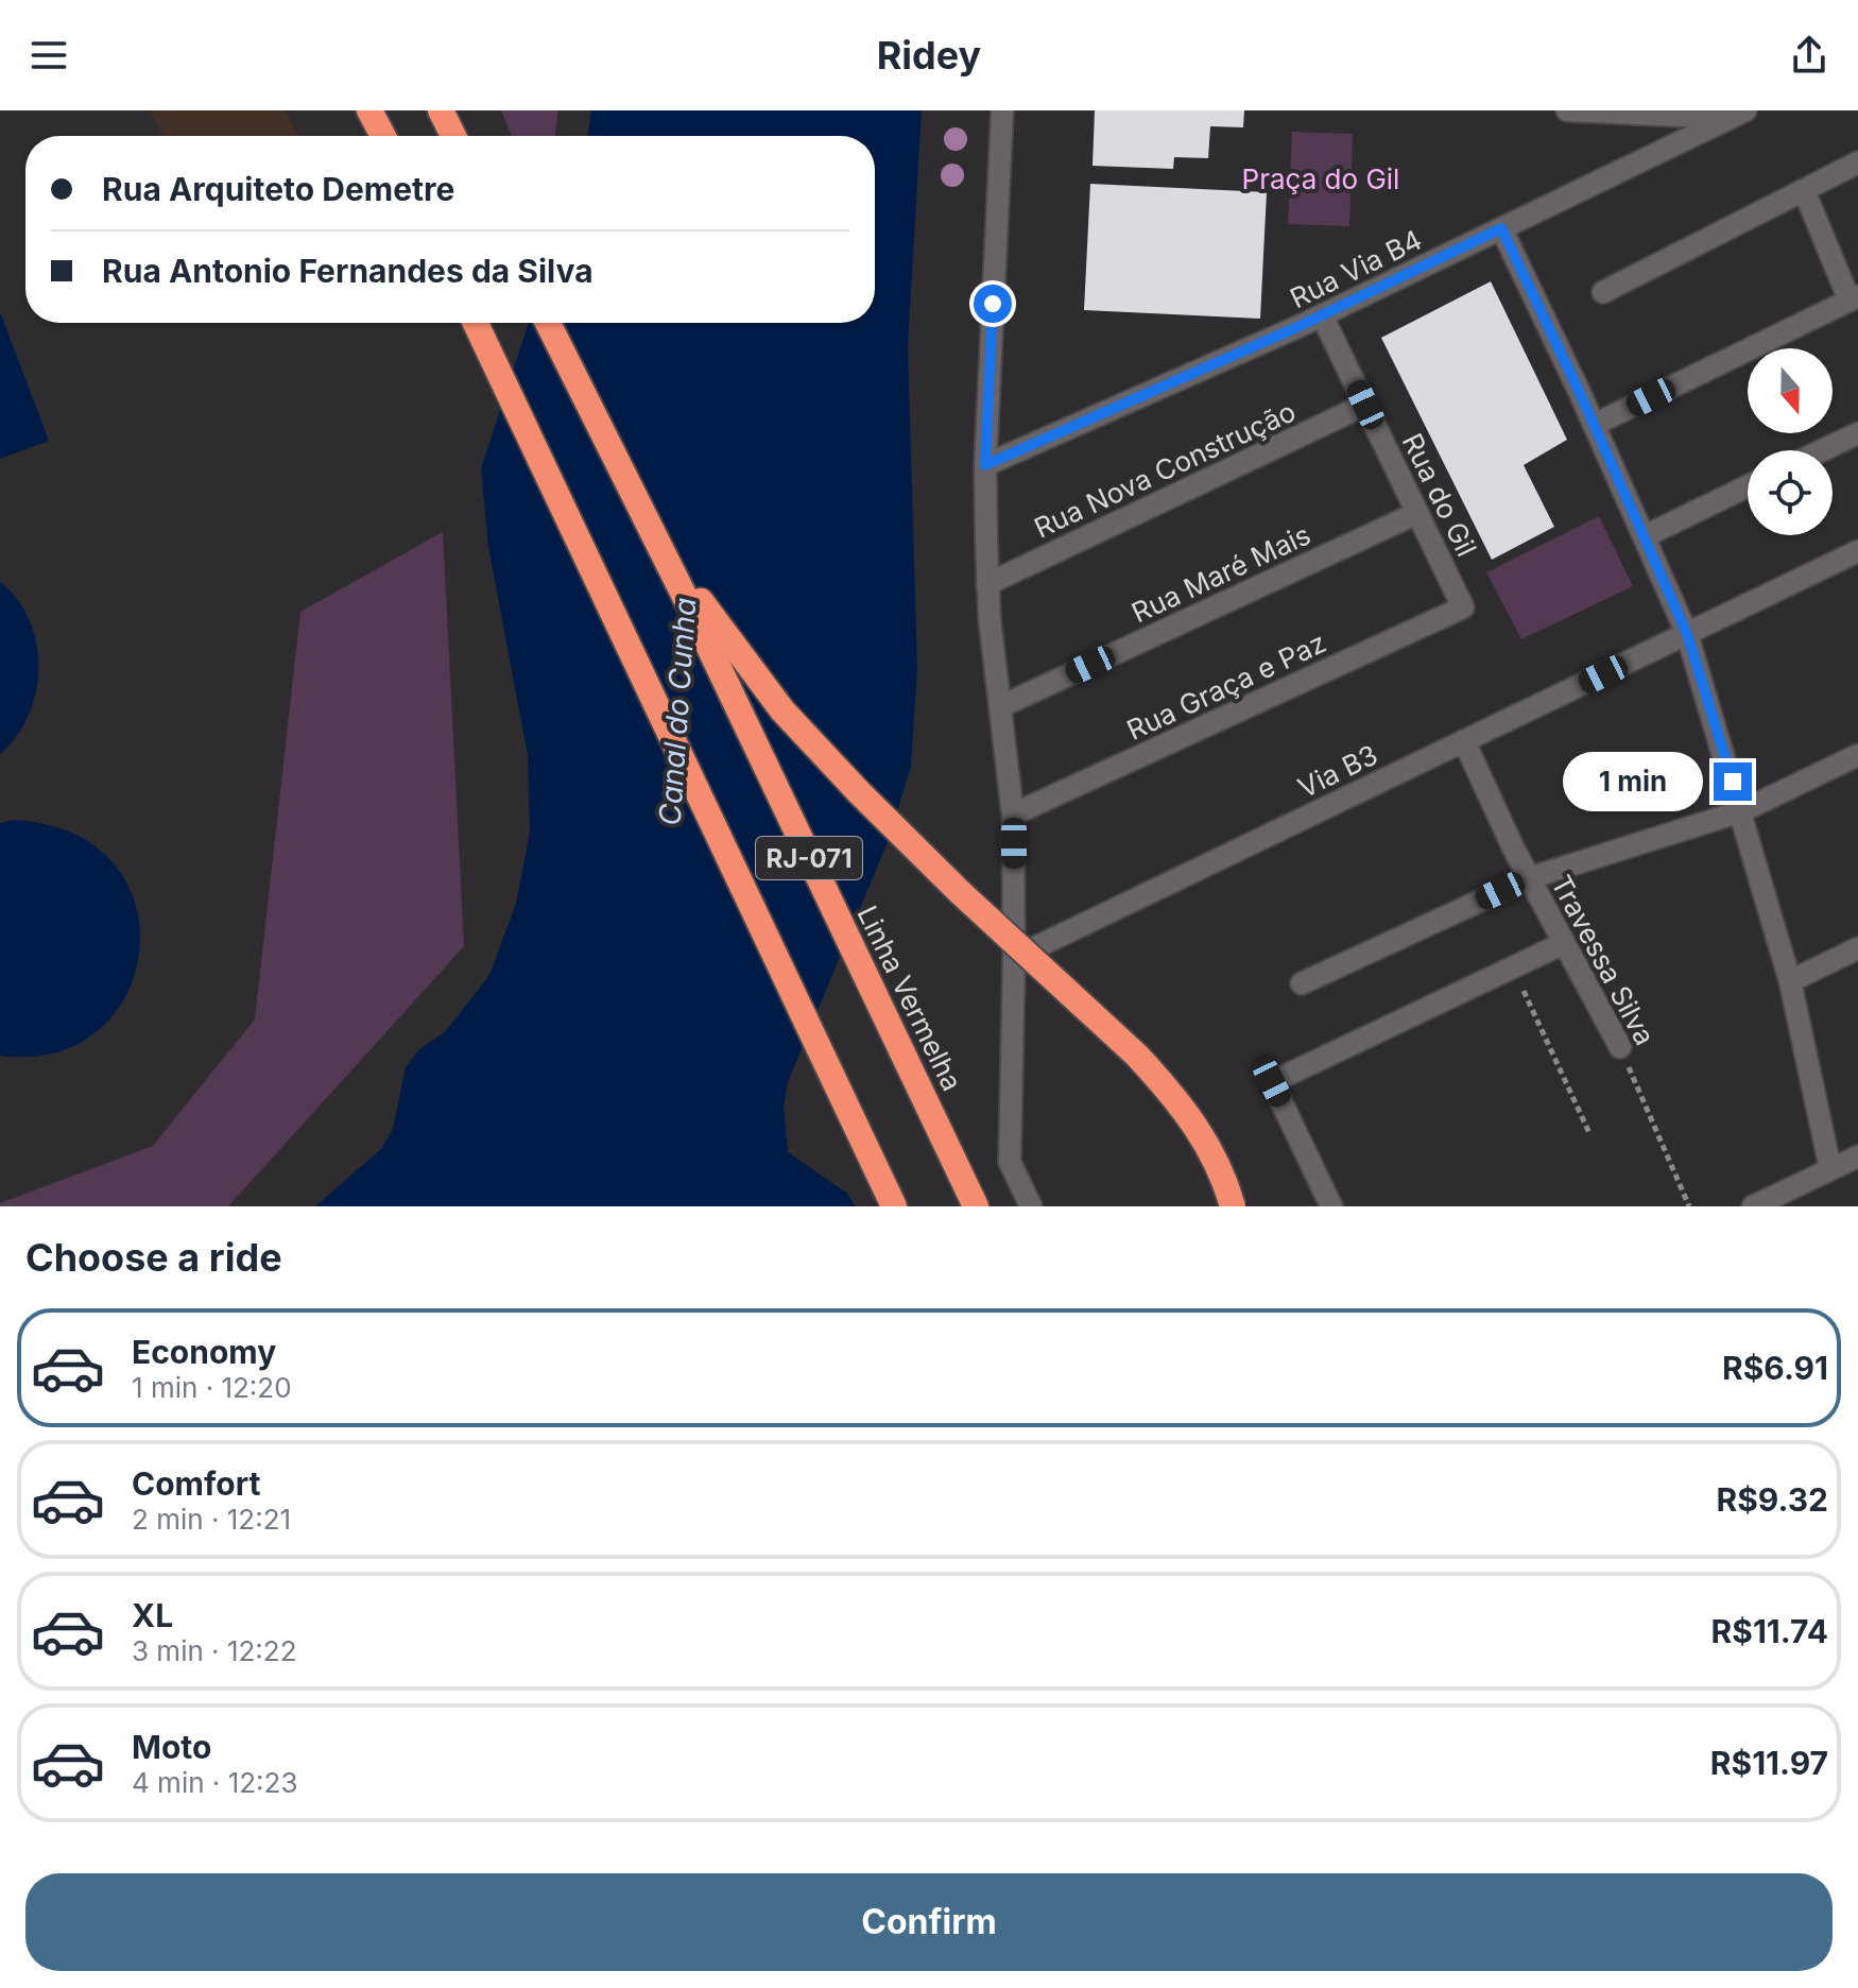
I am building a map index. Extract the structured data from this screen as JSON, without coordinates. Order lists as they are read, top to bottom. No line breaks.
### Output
{"streets":{"highway":["RJ-071","Linha Vermelha"],"street":["Rua Via B4","Rua Nova Construção","Rua do Gil","Rua Maré Mais","Rua Graça e Paz","Via B3","Travessa Silva"]},"crossings":[["Rua Via B4","Rua do Gil"],["Rua Nova Construção","Rua do Gil"],["Rua do Gil","Rua Maré Mais"],["Rua do Gil","Rua Graça e Paz"],["Via B3","Travessa Silva"]],"water":["Canal do Cunha"],"parks":["Praça do Gil"],"north":"bottom","page":{"header":"Ridey","banner":["Rua Arquiteto Demetre","Rua Antonio Fernandes da Silva"],"bubble":"1 min","heading":"Choose a ride","list":[{"name":"Economy","note":"1 min · 12:20","value":"R$6.91"},{"name":"Comfort","note":"2 min · 12:21","value":"R$9.32"},{"name":"XL","note":"3 min · 12:22","value":"R$11.74"},{"name":"Moto","note":"4 min · 12:23","value":"R$11.97"}],"buttons":"Confirm"}}
